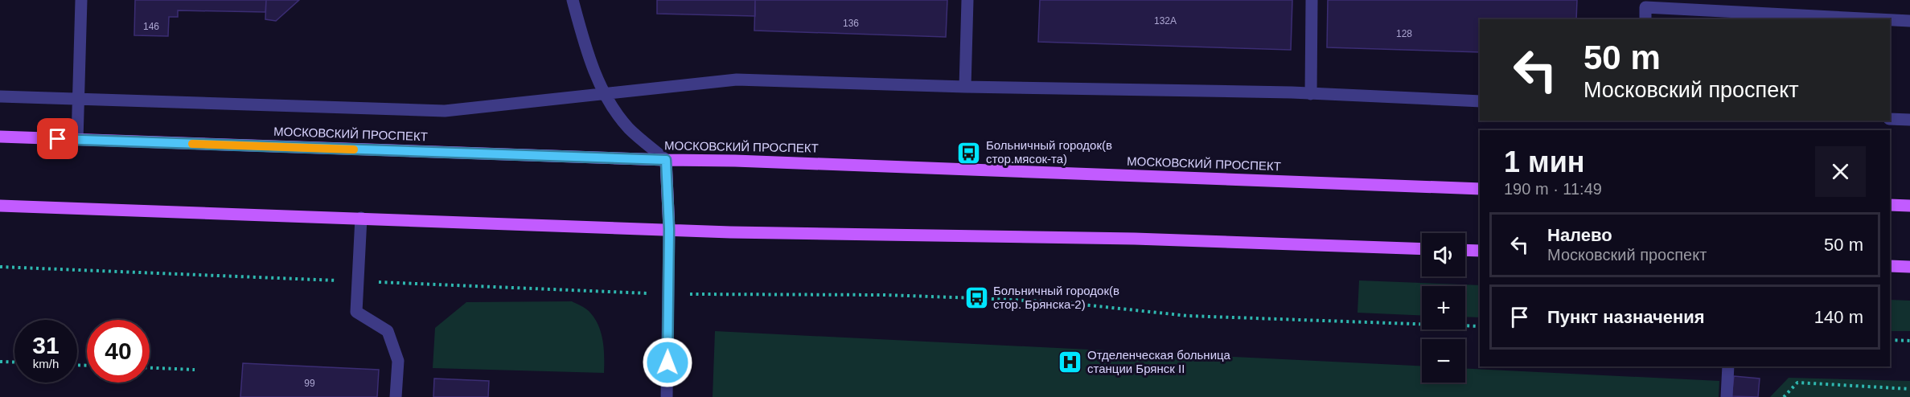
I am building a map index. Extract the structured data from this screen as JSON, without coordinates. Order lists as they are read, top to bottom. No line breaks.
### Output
{"streets":{"main road":["МОСКОВСКИЙ ПРОСПЕКТ"]},"places":{"bus stop":["Больничный городок(в стор.мясок-та)","Больничный городок(в стор. Брянска-2)"],"hospital":["Отделенческая больница станции Брянск II"]},"house_numbers":["132А","136","146","128","99"],"page":{"turn":["50 m","Московский проспект"],"heading":["1 мин","190 m · 11:49"],"list":[{"name":"Налево","note":"Московский проспект","value":"50 m"},{"name":"Пункт назначения","value":"140 m"}],"map_buttons":["+","−"],"speed":"31 km/h","limit":"40"}}
